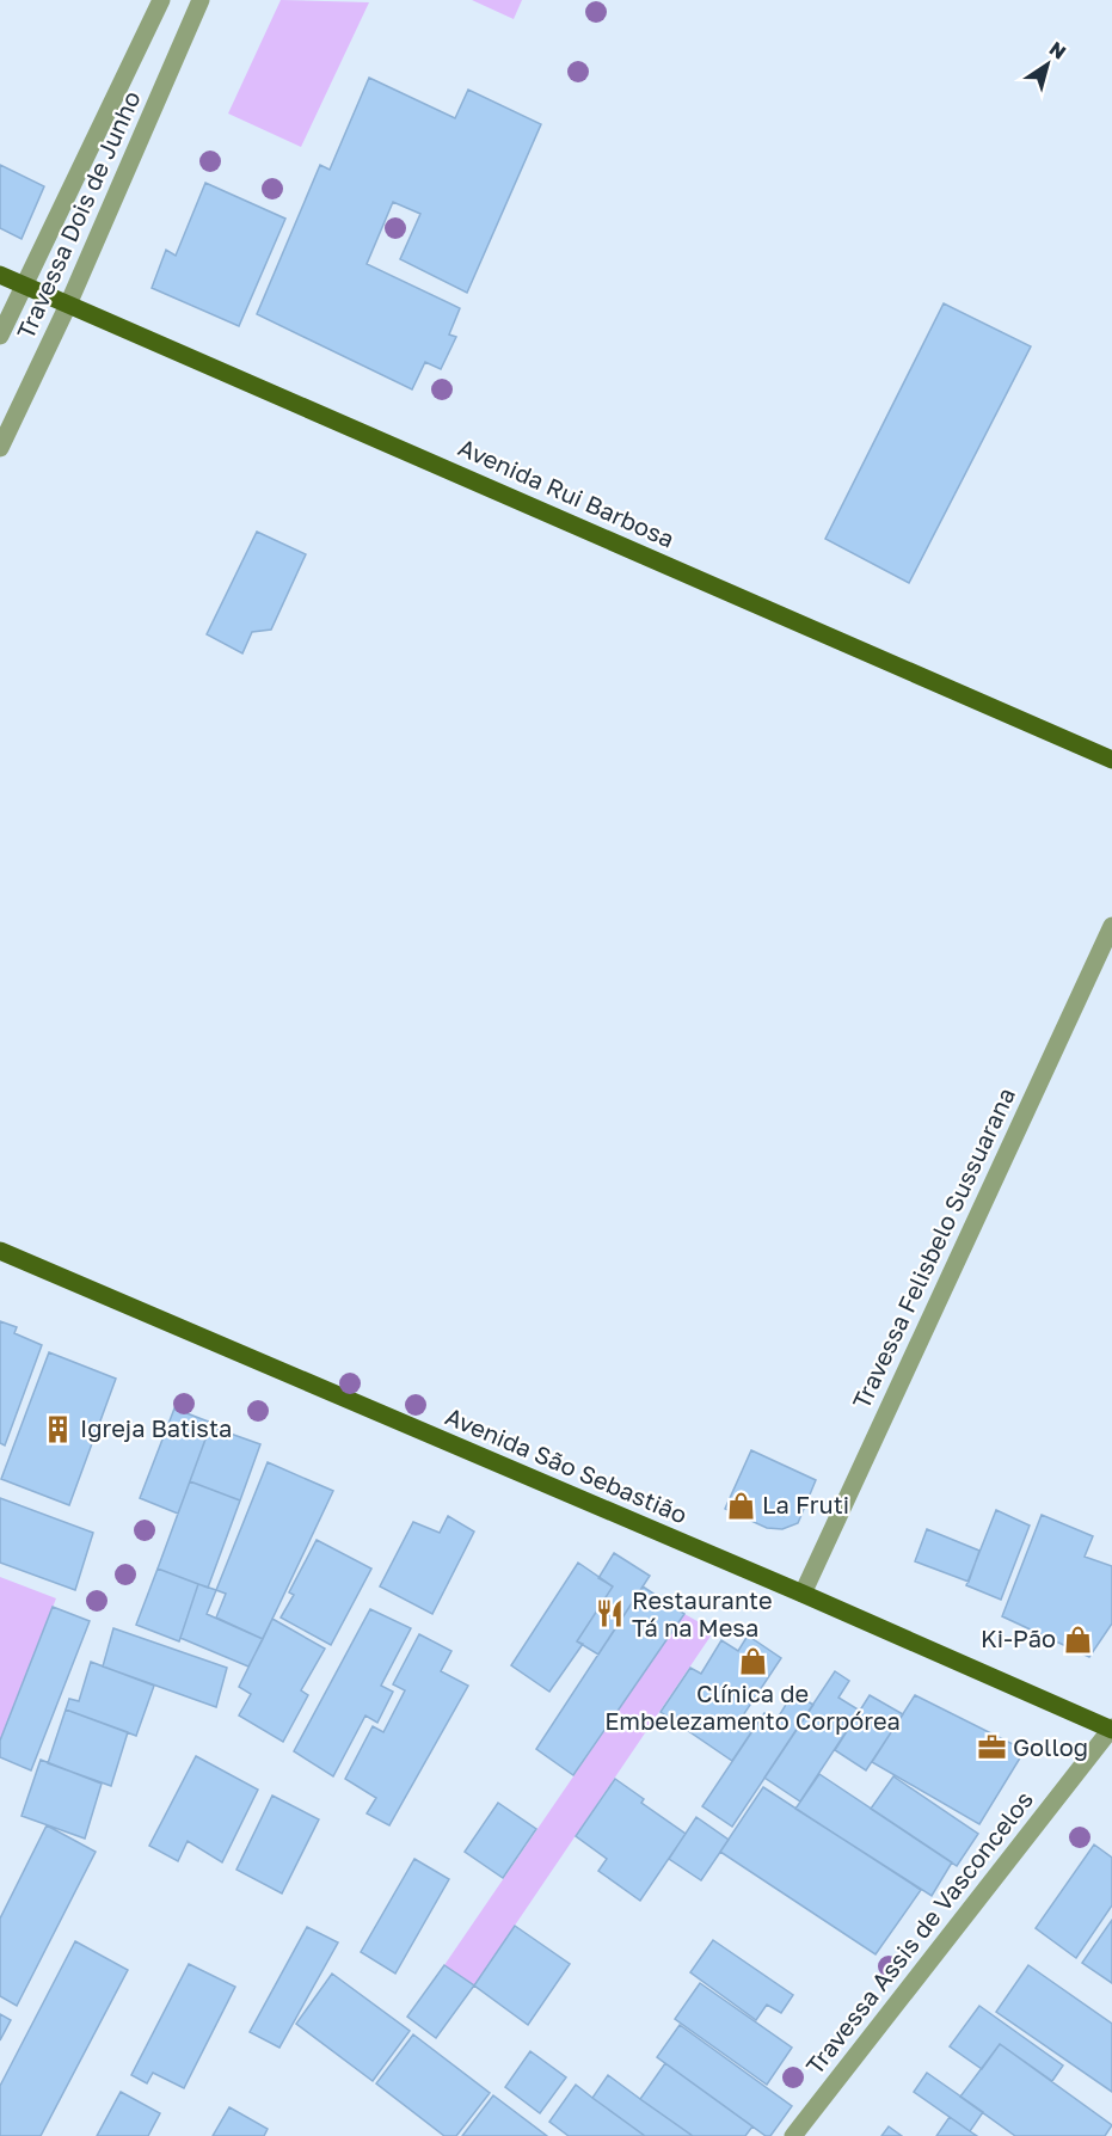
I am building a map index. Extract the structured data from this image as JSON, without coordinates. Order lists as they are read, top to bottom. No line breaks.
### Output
{"streets":{"main road":["Avenida Rui Barbosa","Avenida São Sebastião"],"street":["Travessa Dois de Junho","Travessa Felisbelo Sussuarana","Travessa Assis de Vasconcelos"]},"crossings":[["Travessa Dois de Junho","Avenida Rui Barbosa"],["Travessa Felisbelo Sussuarana","Avenida São Sebastião"],["Avenida São Sebastião","Travessa Assis de Vasconcelos"]],"places":{"building":["Igreja Batista"],"shop":["La Fruti","Ki-Pão","Clínica de Embelezamento Corpórea"],"restaurant":["Restaurante Tá na Mesa"],"office":["Gollog"]},"north":"top right"}
